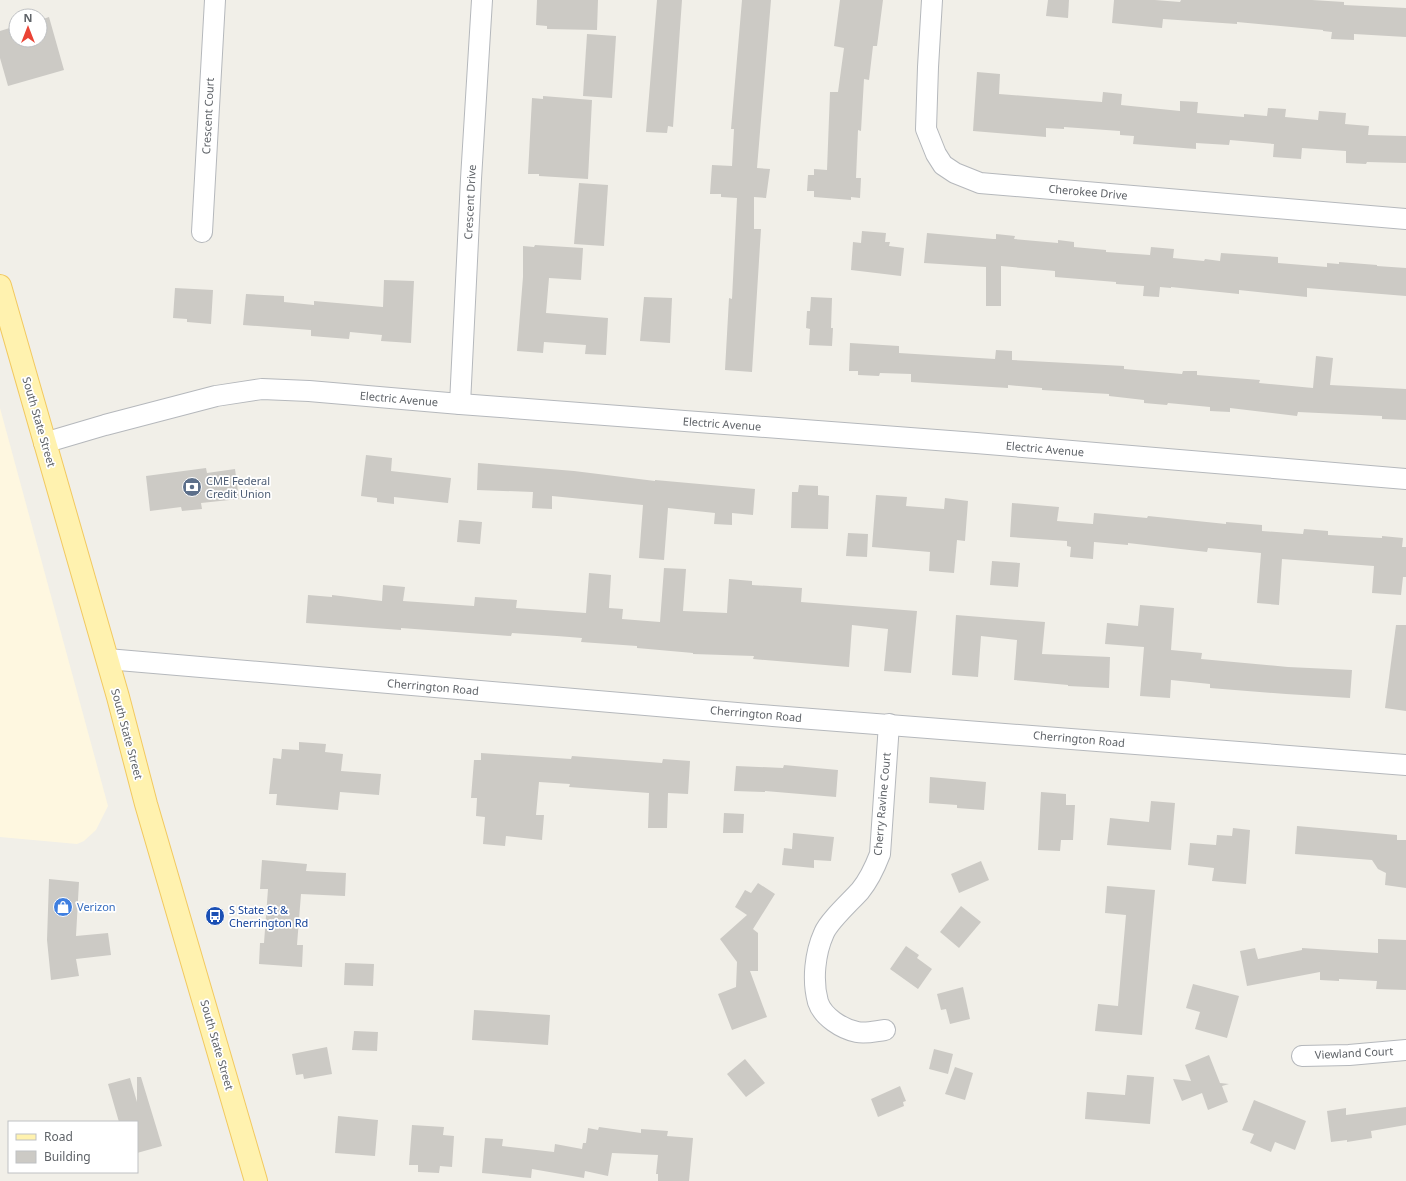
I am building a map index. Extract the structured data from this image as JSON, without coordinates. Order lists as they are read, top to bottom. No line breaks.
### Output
{"streets":{"main road":["South State Street"],"street":["Crescent Court","Cherokee Drive","Crescent Drive","Electric Avenue","Cherrington Road","Cherry Ravine Court","Viewland Court"]},"crossings":[["Crescent Drive","Electric Avenue"],["Electric Avenue","South State Street"],["South State Street","Cherrington Road"],["Cherrington Road","Cherry Ravine Court"]],"places":{"bank":["CME Federal Credit Union"],"shop":["Verizon"],"bus stop":["S State St & Cherrington Rd"]},"legend":["Road","Building"],"north":"top"}
